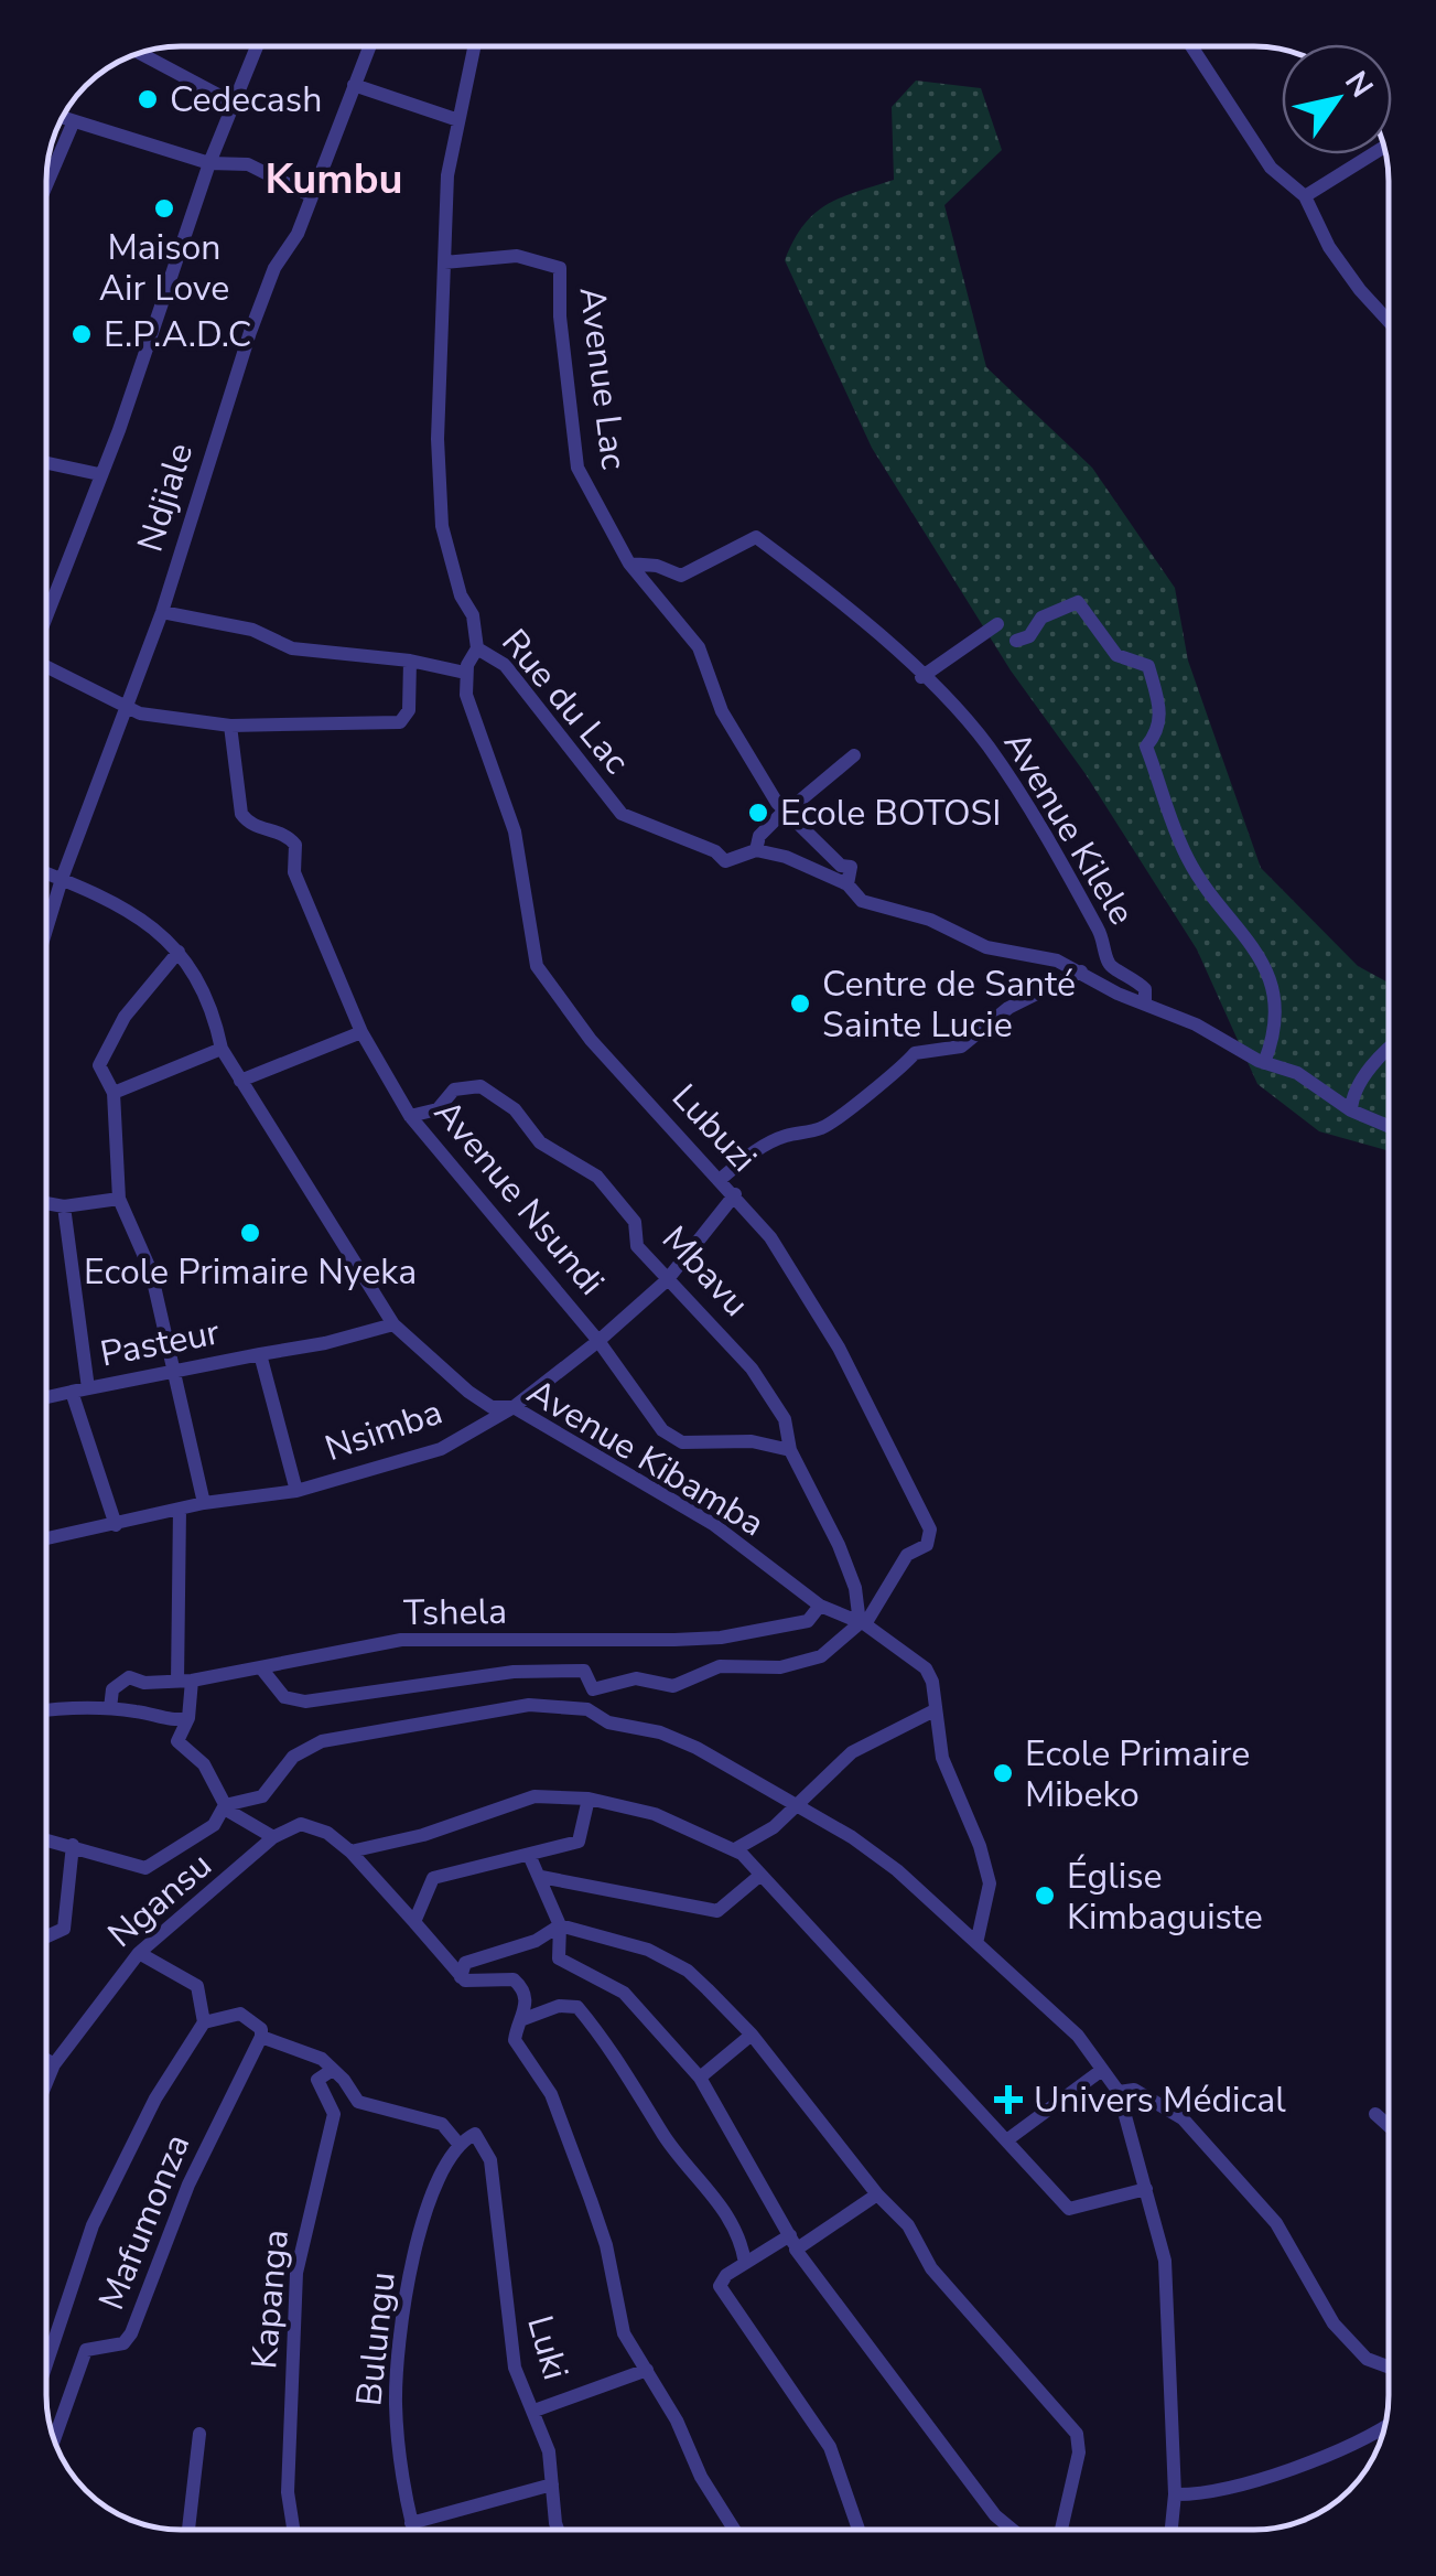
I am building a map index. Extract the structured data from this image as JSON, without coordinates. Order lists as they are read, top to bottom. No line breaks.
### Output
{"streets":{"street":["Avenue Lac","Ndjiale","Rue du Lac","Avenue Kilele","Lubuzi","Avenue Nsundi","Mbavu","Pasteur","Nsimba","Avenue Kibamba","Tshela","Ngansu","Mafumonza","Kapanga","Bulungu","Luki"]},"crossings":[["Avenue Lac","Rue du Lac"],["Avenue Lac","Avenue Kilele"],["Ndjiale","Avenue Kibamba"],["Rue du Lac","Avenue Kilele"],["Lubuzi","Mbavu"],["Lubuzi","Nsimba"],["Lubuzi","Avenue Kibamba"],["Avenue Nsundi","Mbavu"],["Avenue Nsundi","Nsimba"],["Mbavu","Nsimba"],["Mbavu","Avenue Kibamba"],["Pasteur","Avenue Kibamba"],["Nsimba","Avenue Kibamba"],["Avenue Kibamba","Tshela"],["Bulungu","Luki"]],"districts":["Kumbu"],"places":{"other":["Cedecash","Maison Air Love","E.P.A.D.C","Ecole BOTOSI","Centre de Santé Sainte Lucie","Ecole Primaire Nyeka","Ecole Primaire Mibeko","Église Kimbaguiste"],"health":["Univers Médical"]},"north":"top right"}
